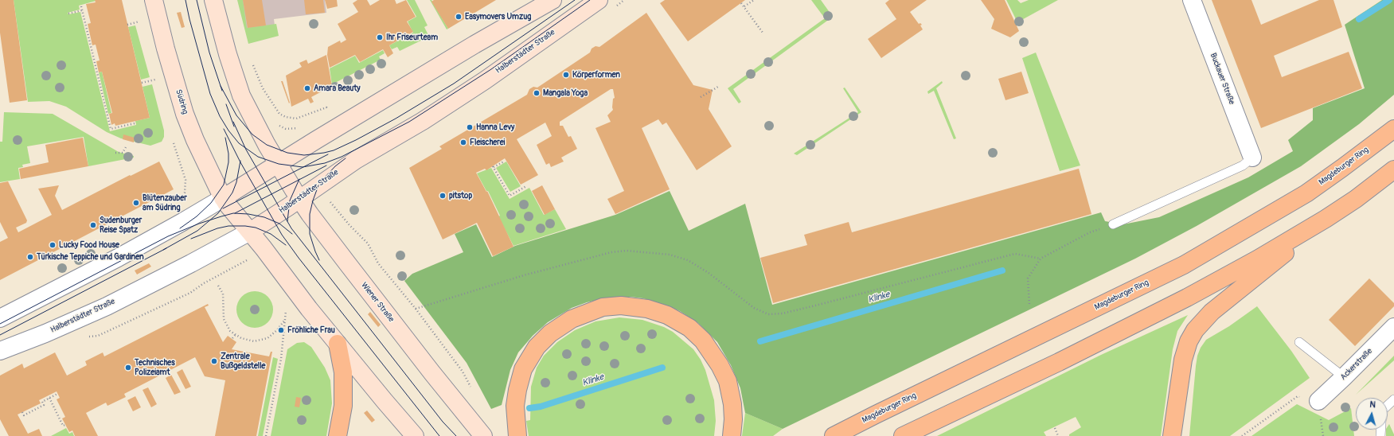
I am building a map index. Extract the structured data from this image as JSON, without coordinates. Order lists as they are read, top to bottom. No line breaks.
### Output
{"streets":{"highway":["Magdeburger Ring"],"main road":["Halberstädter Straße","Südring","Wiener Straße"],"street":["Buckauer Straße","Ackerstraße"]},"crossings":[["Halberstädter Straße","Wiener Straße"]],"water":["Klinke"],"places":["Easymovers Umzug","Ihr Friseurteam","Körperformen","Amara Beauty","Mangala Yoga","Hanna Levy","Fleischerei","pitstop","Blütenzauber am Südring","Sudenburger Reise Spatz","Lucky Food House","Türkische Teppiche und Gardinen","Fröhliche Frau","Zentrale Bußgeldstelle","Technisches Polizeiamt"],"north":"top"}
